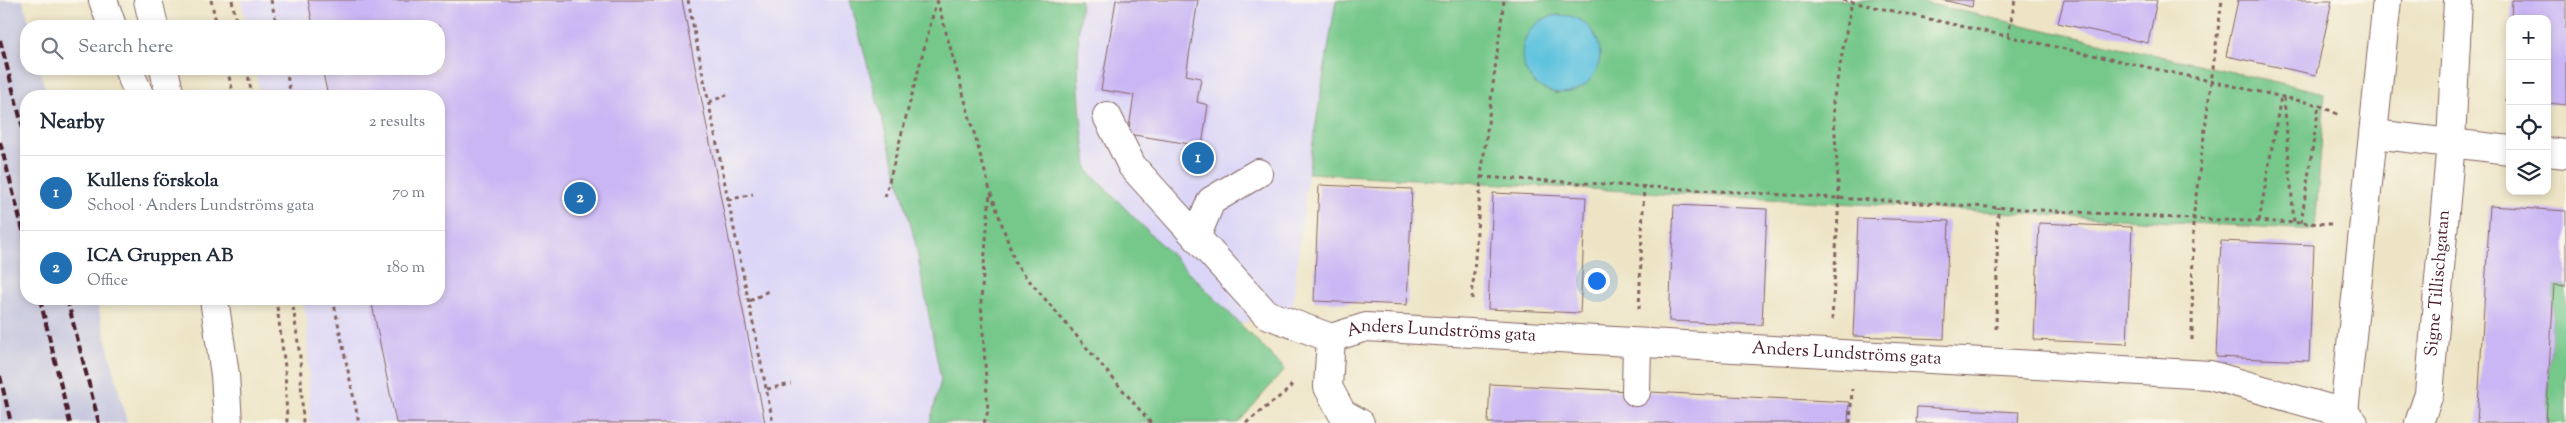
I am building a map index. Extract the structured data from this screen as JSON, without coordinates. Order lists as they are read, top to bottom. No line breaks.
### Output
{"streets":{"street":["Signe Tillischgatan","Anders Lundströms gata"]},"page":{"map_buttons":["+","−"],"search":"Search here","heading":["Nearby","2 results"],"pins":["1","2"],"list":[{"mark":"1","name":"Kullens förskola","note":"School · Anders Lundströms gata","value":"70 m"},{"mark":"2","name":"ICA Gruppen AB","note":"Office","value":"180 m"}]}}
